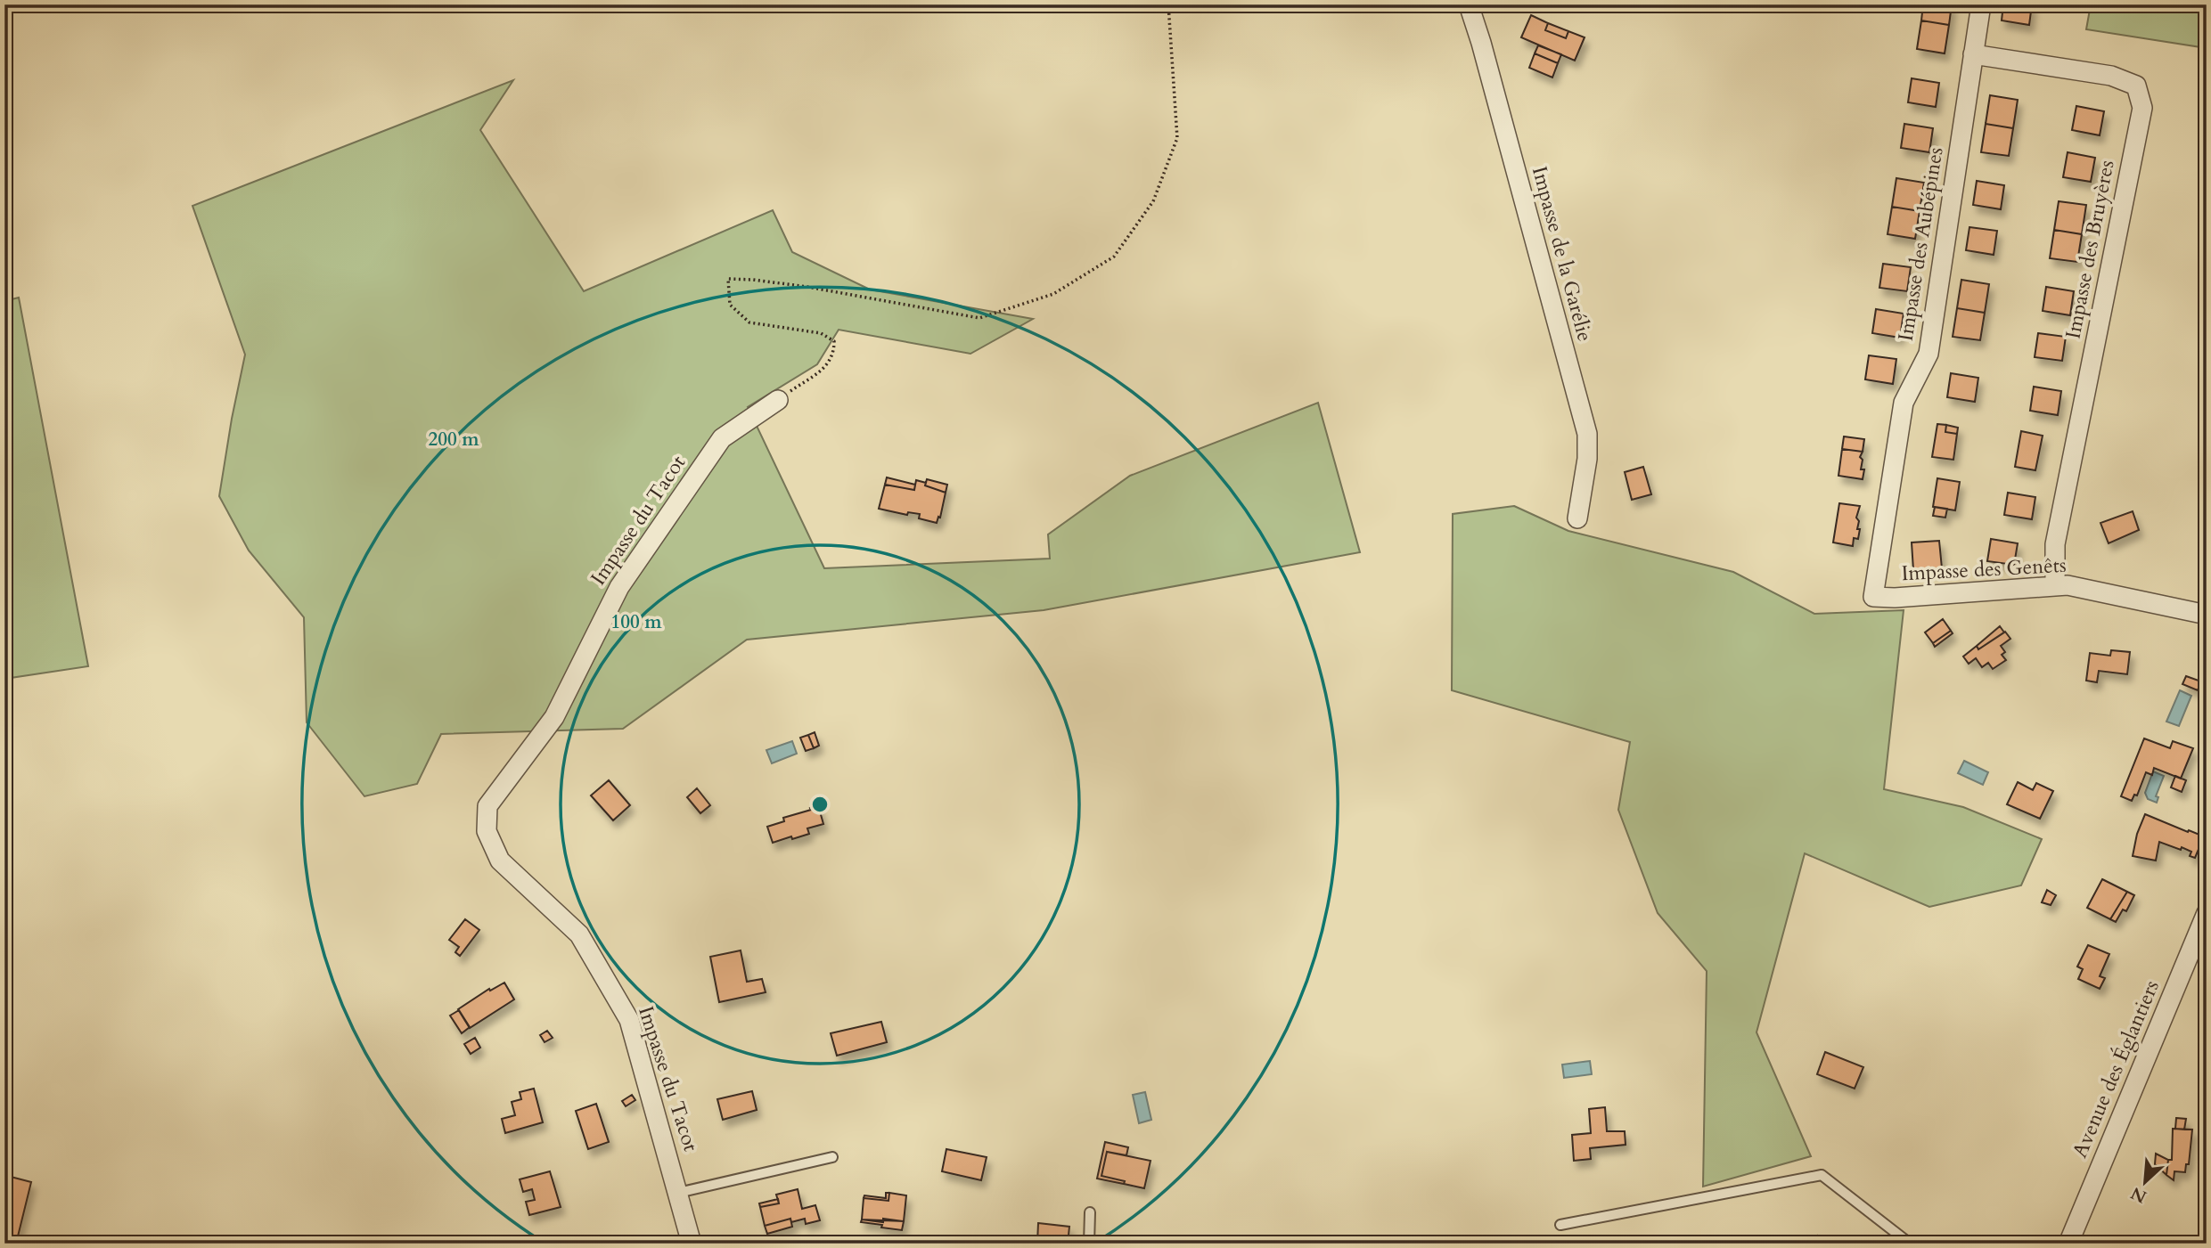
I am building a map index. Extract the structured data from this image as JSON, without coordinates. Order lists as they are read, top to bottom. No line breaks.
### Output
{"streets":{"street":["Impasse des Aubépines","Impasse des Bruyères","Impasse de la Garélie","Impasse du Tacot","Impasse des Genêts","Avenue des Églantiers"]},"crossings":[["Impasse des Aubépines","Impasse des Bruyères"],["Impasse des Aubépines","Impasse des Genêts"],["Impasse des Bruyères","Impasse des Genêts"]],"north":"bottom left","rings":["200 m","100 m"]}
